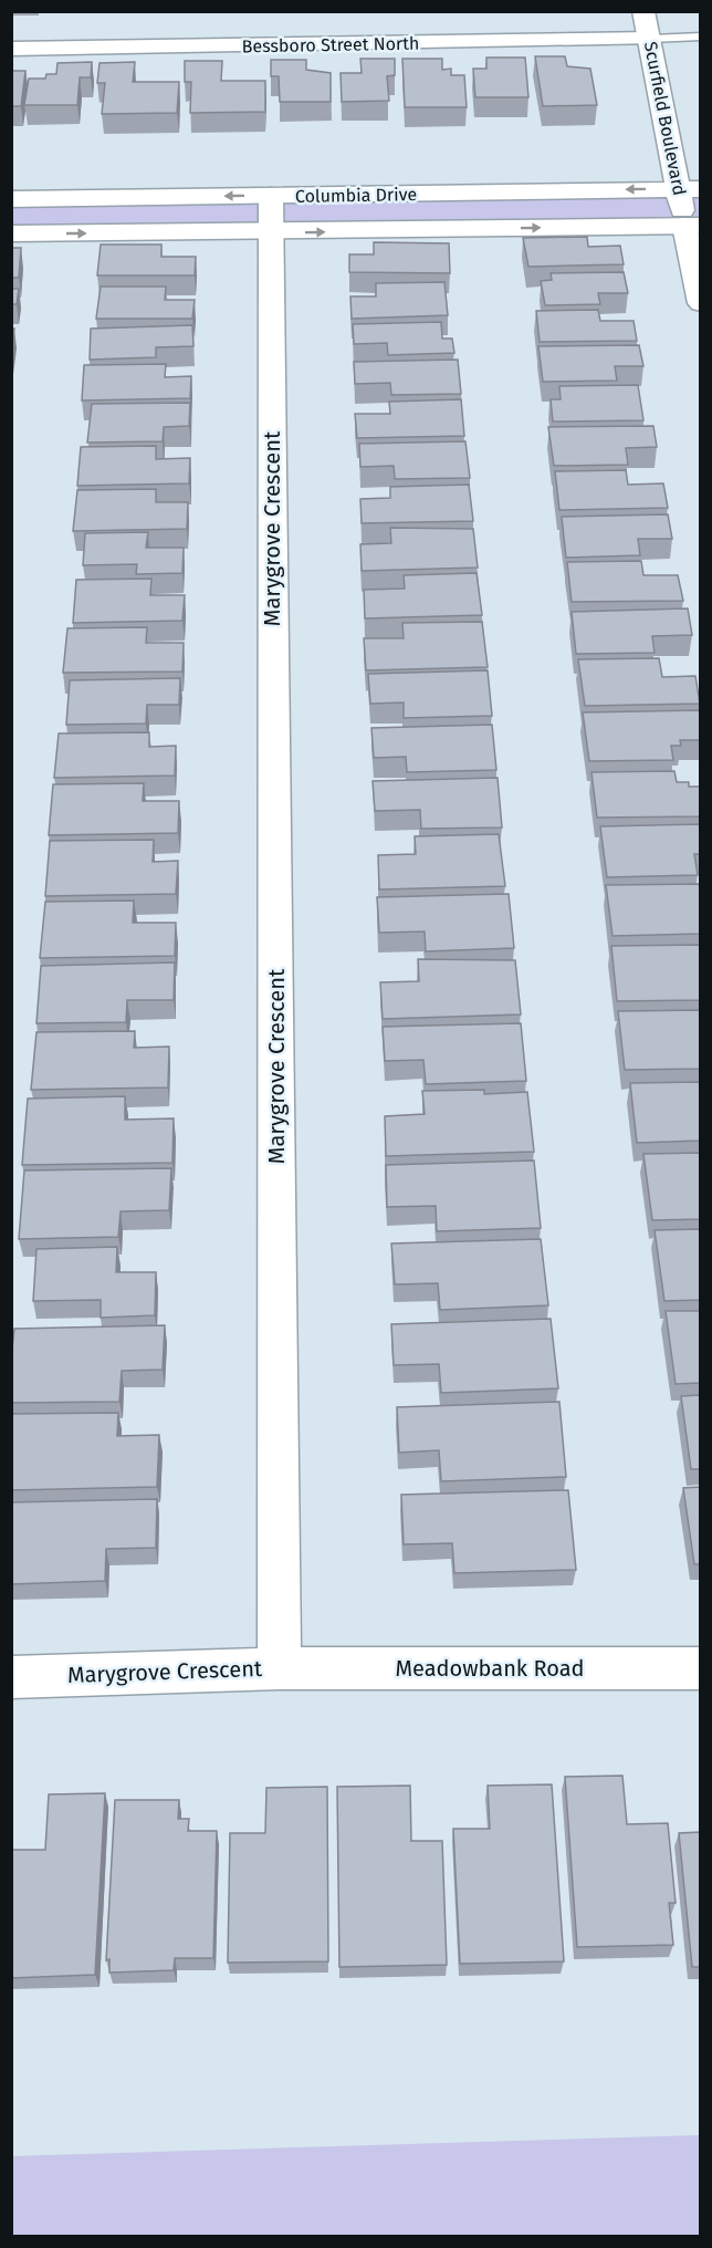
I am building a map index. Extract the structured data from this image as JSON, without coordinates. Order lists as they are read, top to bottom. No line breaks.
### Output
{"streets":{"street":["Bessboro Street North","Scurfield Boulevard","Columbia Drive","Marygrove Crescent","Meadowbank Road"]},"crossings":[["Bessboro Street North","Scurfield Boulevard"],["Scurfield Boulevard","Columbia Drive"],["Columbia Drive","Marygrove Crescent"],["Marygrove Crescent","Meadowbank Road"]]}
